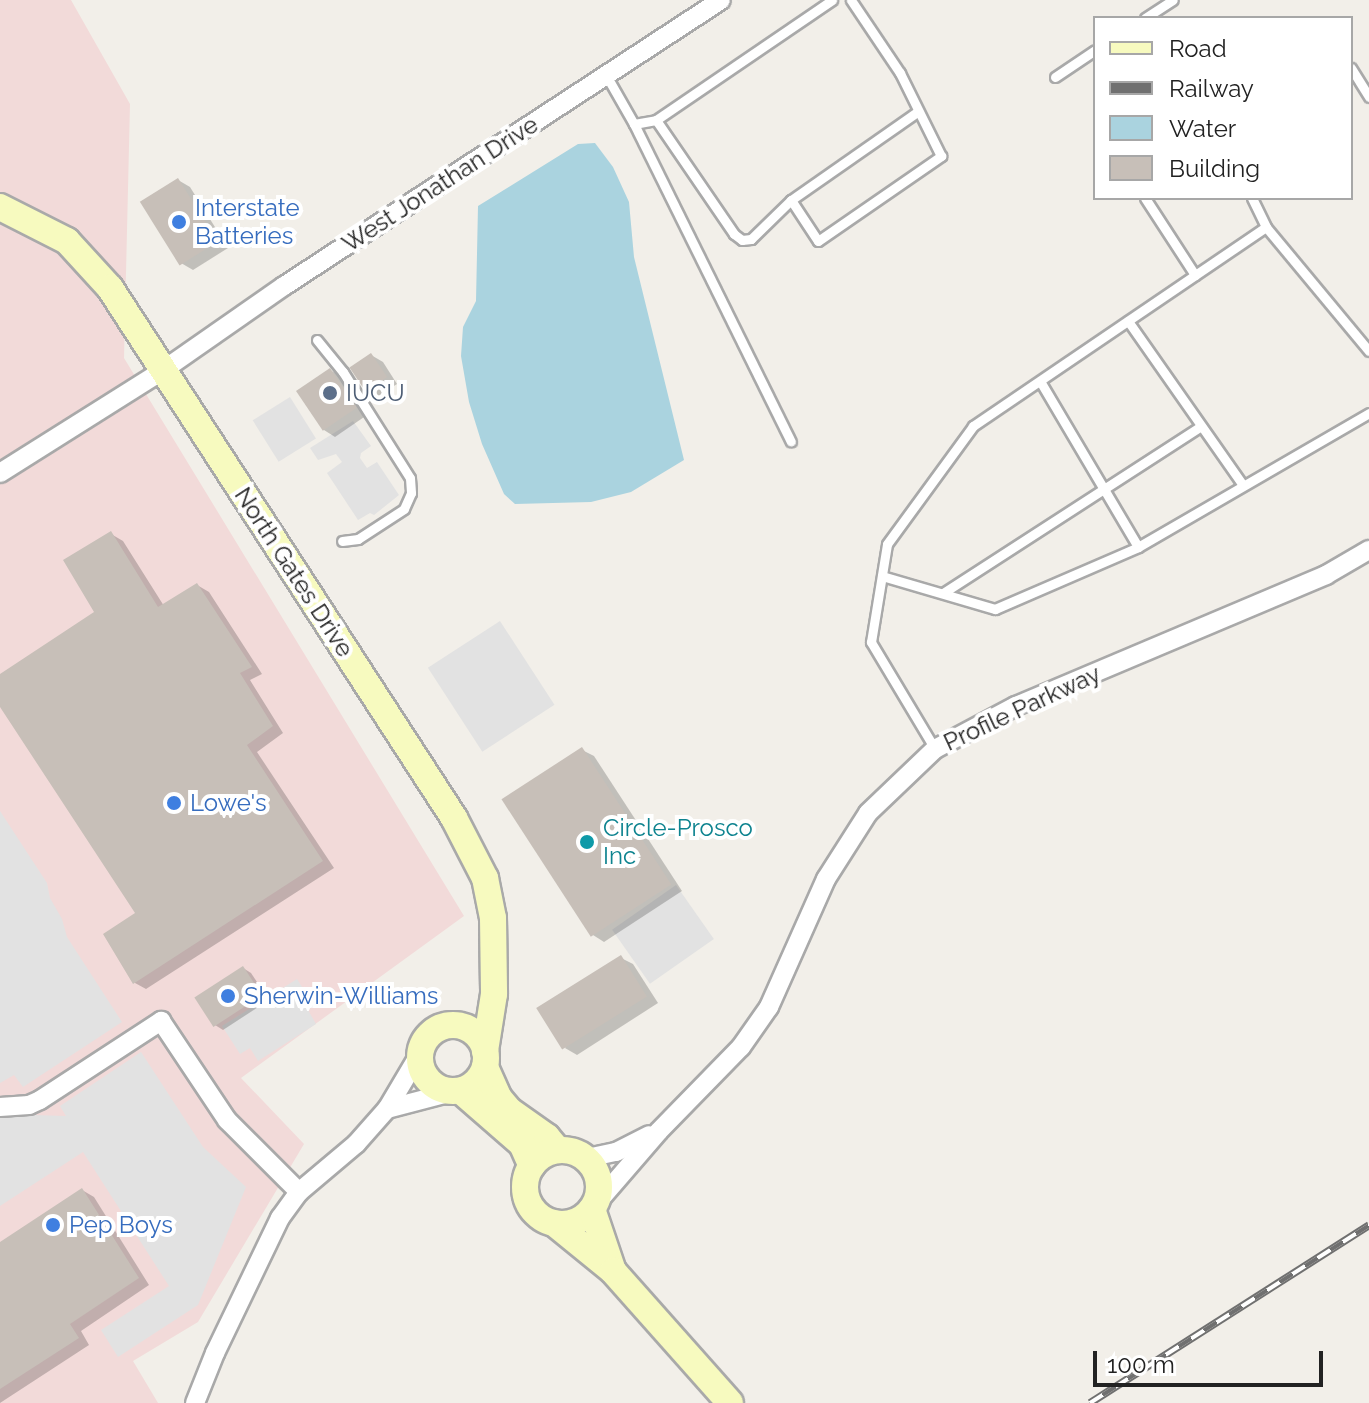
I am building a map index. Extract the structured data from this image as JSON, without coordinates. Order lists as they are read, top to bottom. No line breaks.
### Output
{"streets":{"street":["West Jonathan Drive","North Gates Drive","Profile Parkway"]},"crossings":[["West Jonathan Drive","North Gates Drive"]],"places":["Interstate Batteries","IUCU","Lowe's","Circle-Prosco Inc","Sherwin-Williams","Pep Boys"],"legend":["Road","Railway","Water","Building"],"scale_bar":"100 m"}
